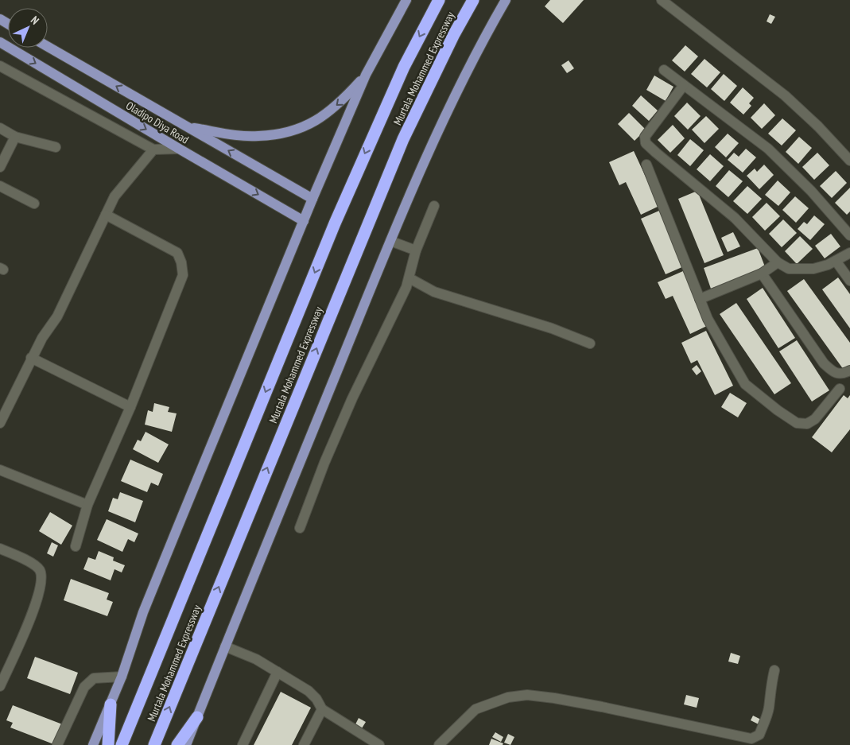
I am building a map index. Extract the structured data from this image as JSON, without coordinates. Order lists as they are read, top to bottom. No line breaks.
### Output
{"streets":{"highway":["Murtala Mohammed Expressway"],"main road":["Oladipo Diya Road"]},"north":"top right"}
